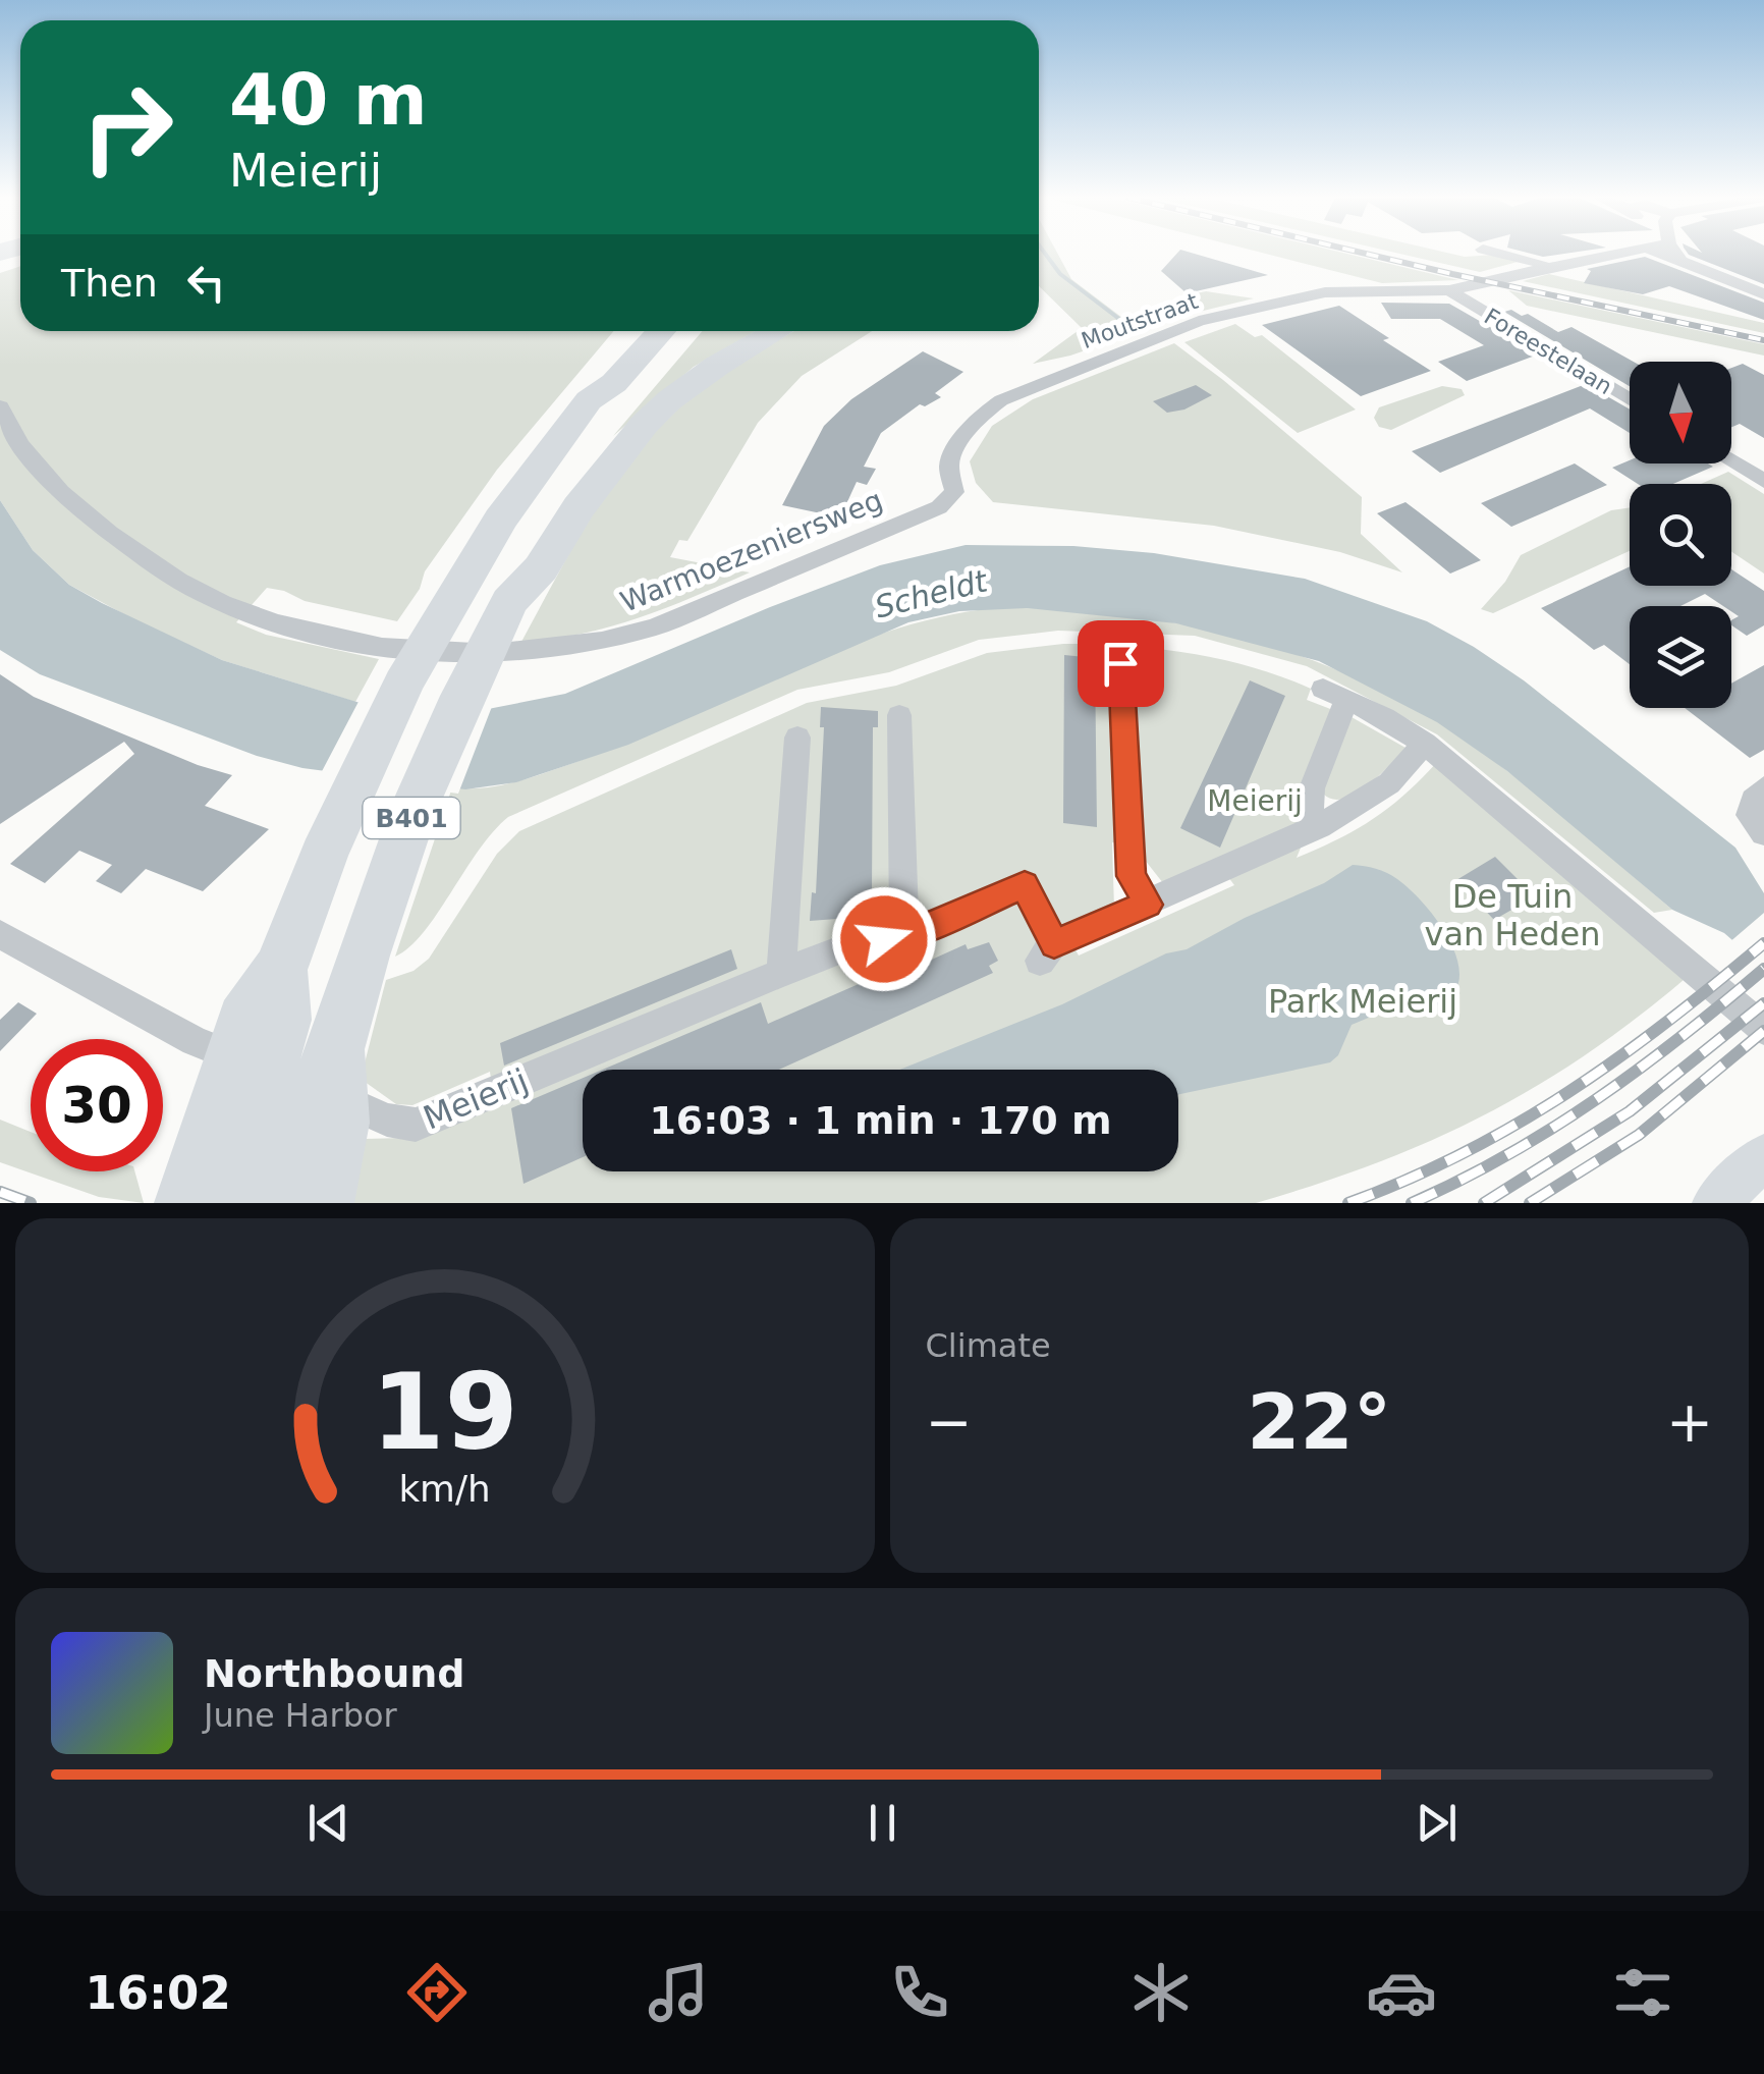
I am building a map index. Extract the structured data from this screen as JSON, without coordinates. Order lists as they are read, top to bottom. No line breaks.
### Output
{"streets":{"highway":["B401"],"street":["Moutstraat","Foreestelaan","Warmoezeniersweg","Meierij"]},"crossings":[["Moutstraat","Foreestelaan"],["Moutstraat","Warmoezeniersweg"]],"water":["Scheldt"],"parks":["Meierij","De Tuin van Heden","Park Meierij"],"north":"bottom","page":{"turn":["40 m","Meierij"],"then":"Then","limit":"30","trip":"16:03 · 1 min · 170 m","tile":"Climate","heat":["−","22°","+"],"song":["Northbound","June Harbor"],"tabs":"16:02","gauge":["19","km/h"]}}
